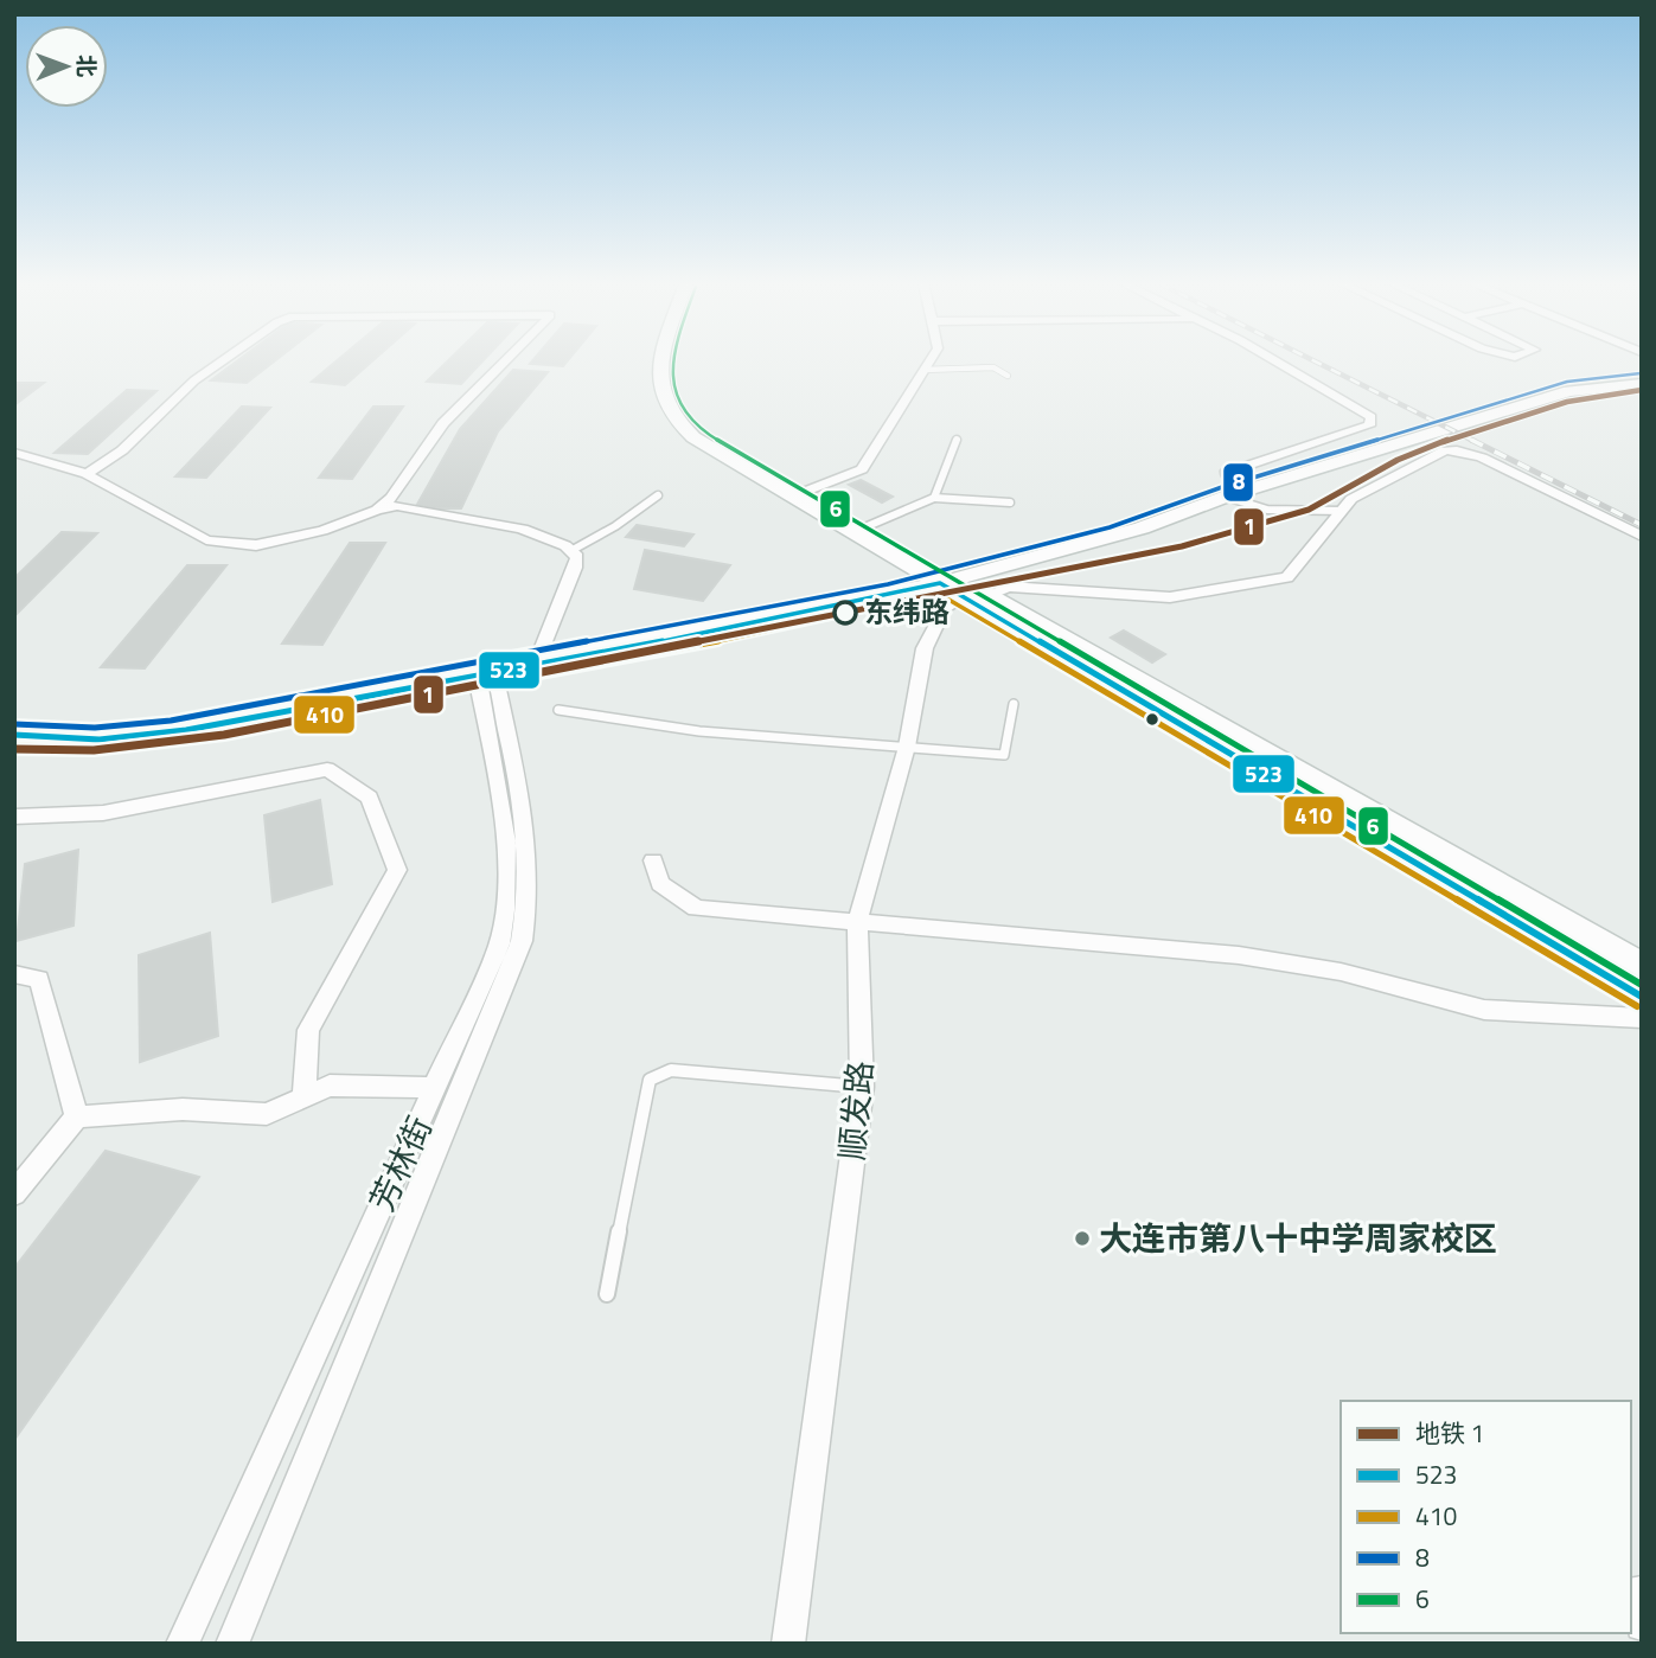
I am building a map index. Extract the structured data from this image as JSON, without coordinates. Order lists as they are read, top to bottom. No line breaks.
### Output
{"streets":{"street":["顺发路","芳林街"]},"places":["东纬路","大连市第八十中学周家校区"],"lines":["transit line 6","transit line 8","metro line 1","transit line 523","transit line 410"],"legend":["地铁 1","523","410","8","6"],"north":"right"}
